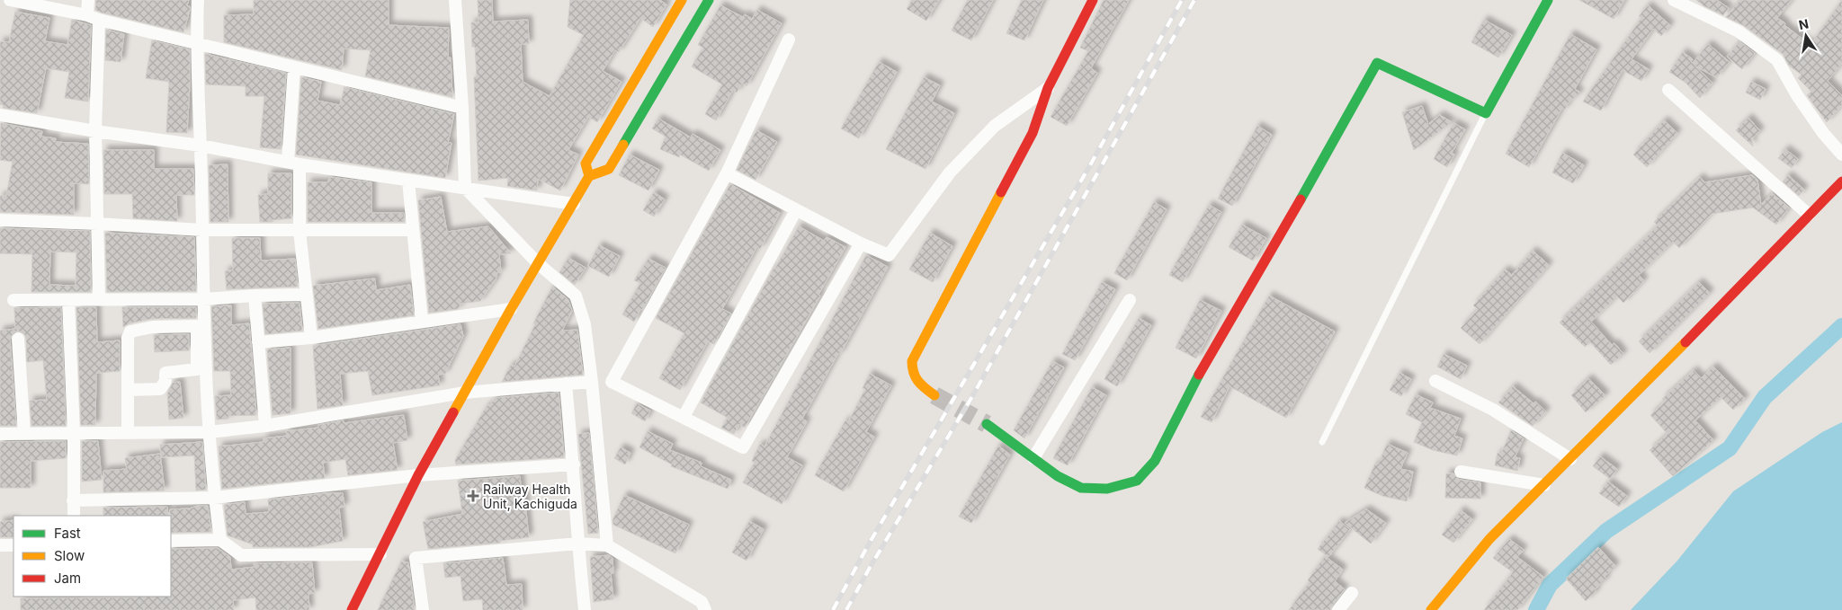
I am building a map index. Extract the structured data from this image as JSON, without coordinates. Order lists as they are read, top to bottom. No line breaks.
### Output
{"places":{"health":["Railway Health Unit, Kachiguda"]},"legend":["Fast","Slow","Jam"],"north":"top"}
